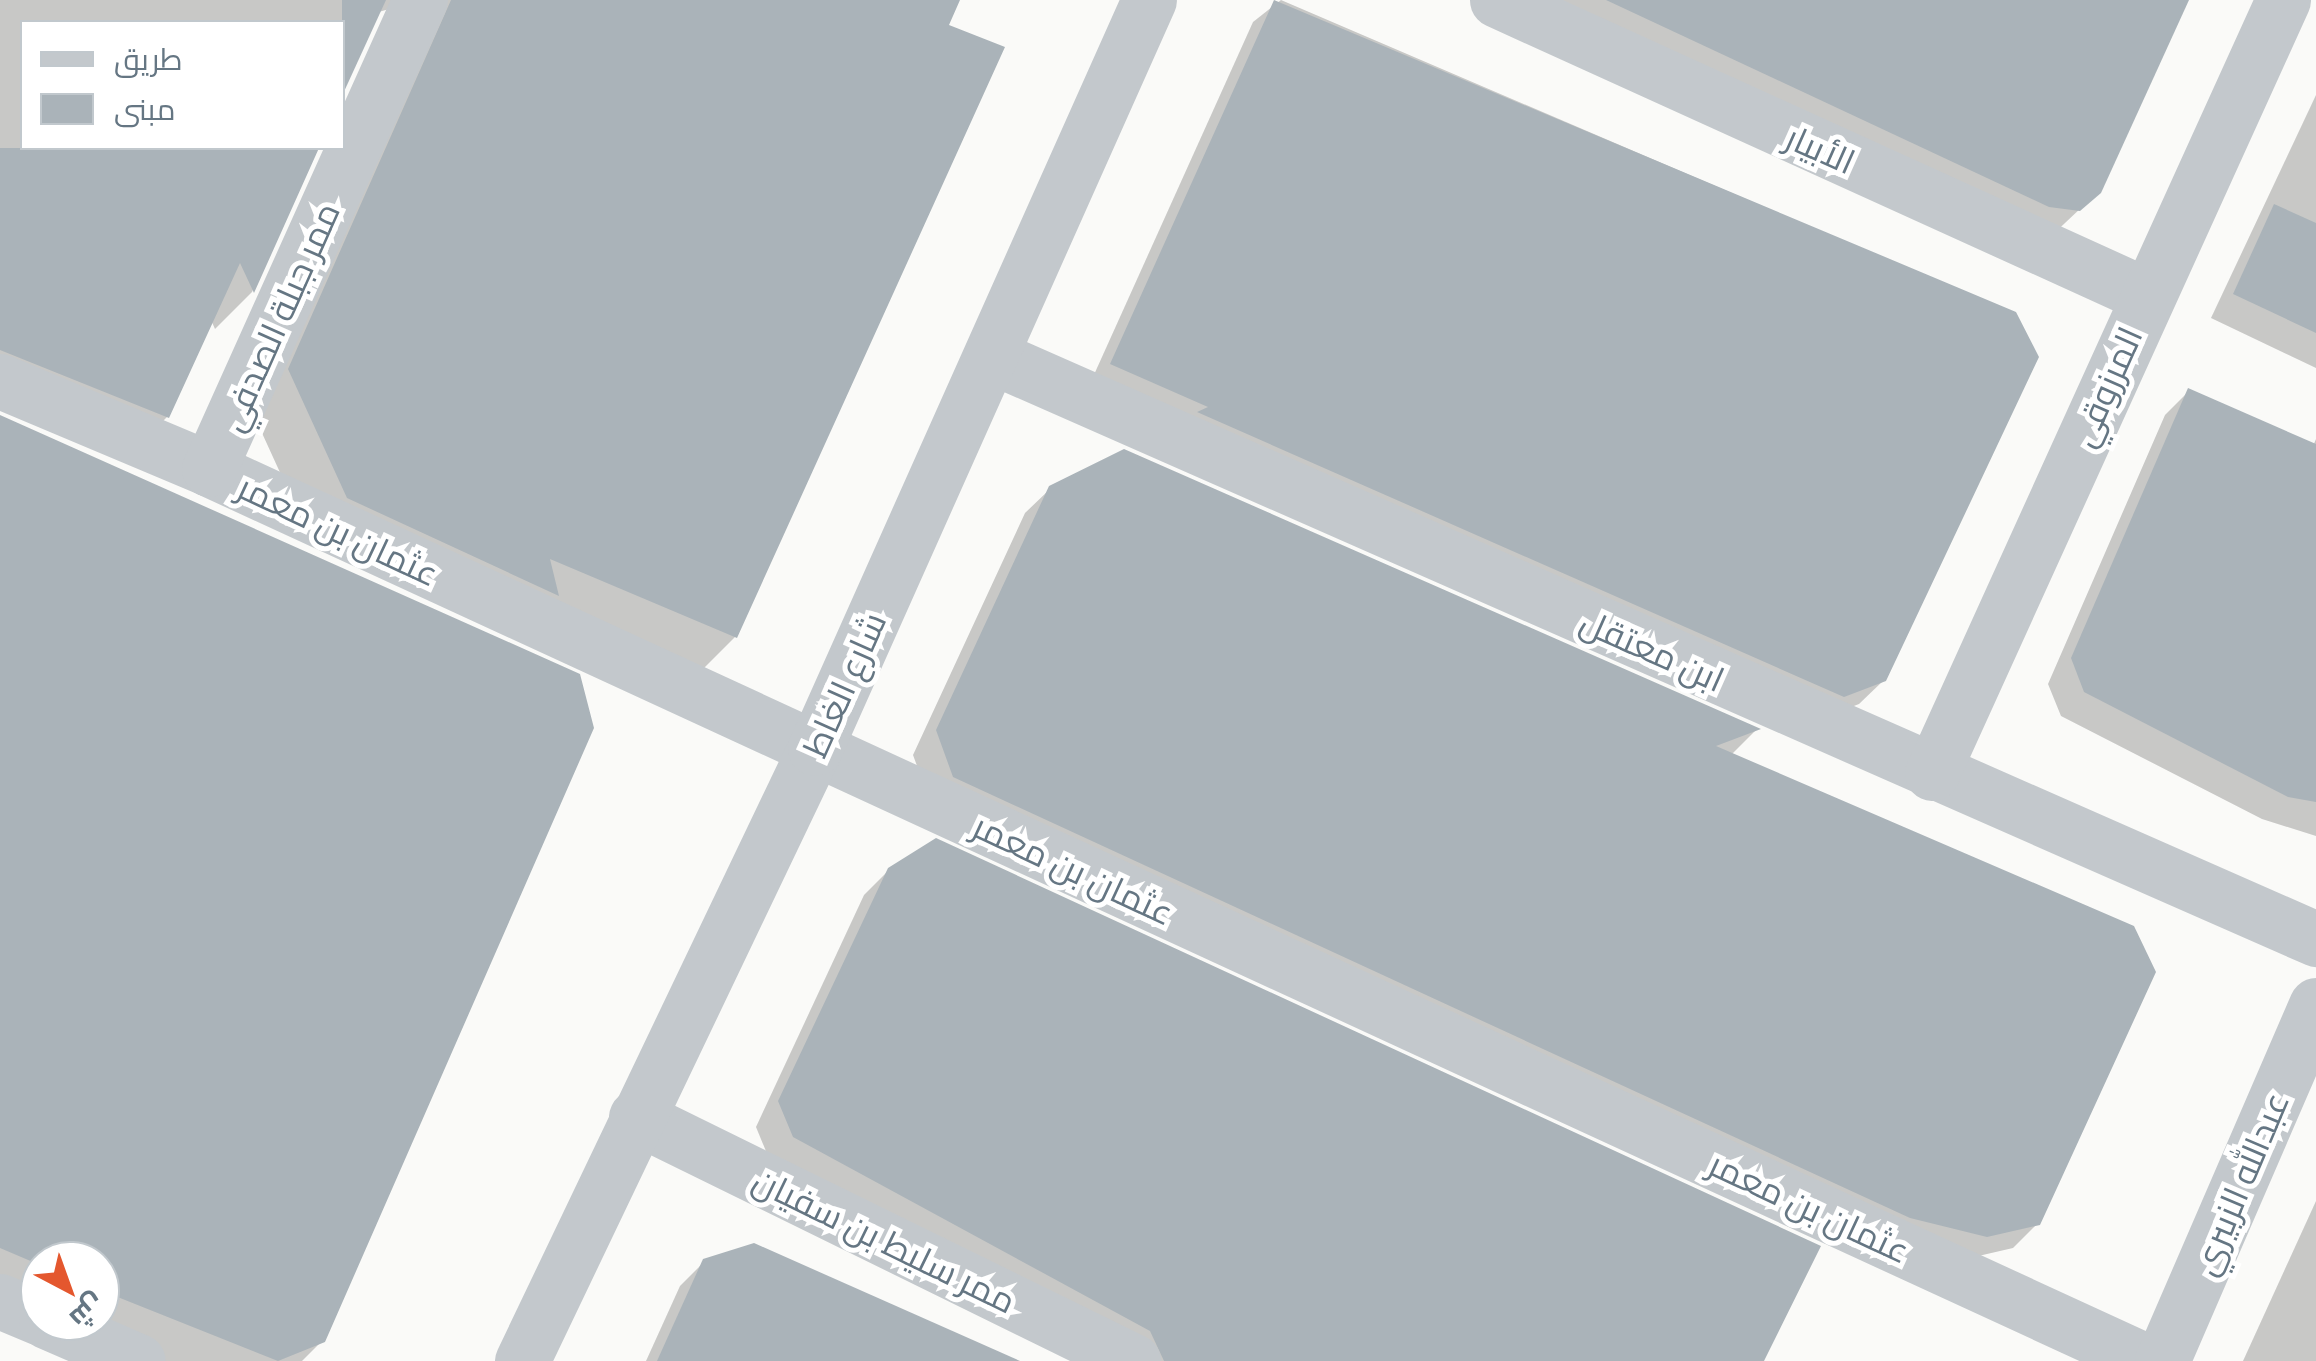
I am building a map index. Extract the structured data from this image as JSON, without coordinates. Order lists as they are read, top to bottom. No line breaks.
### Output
{"streets":{"street":["الأبيار","ممر جبلة الصدفي","المرزوقي","عثمان بن معمر","ابن معتقل","شارع الغاط","عبدالله الزبيري","ممر سليط بن سفيان"]},"crossings":[["الأبيار","المرزوقي"],["ممر جبلة الصدفي","عثمان بن معمر"],["المرزوقي","ابن معتقل"],["عثمان بن معمر","شارع الغاط"],["ابن معتقل","شارع الغاط"],["شارع الغاط","ممر سليط بن سفيان"]],"legend":["طريق","مبنى"],"north":"bottom right"}
